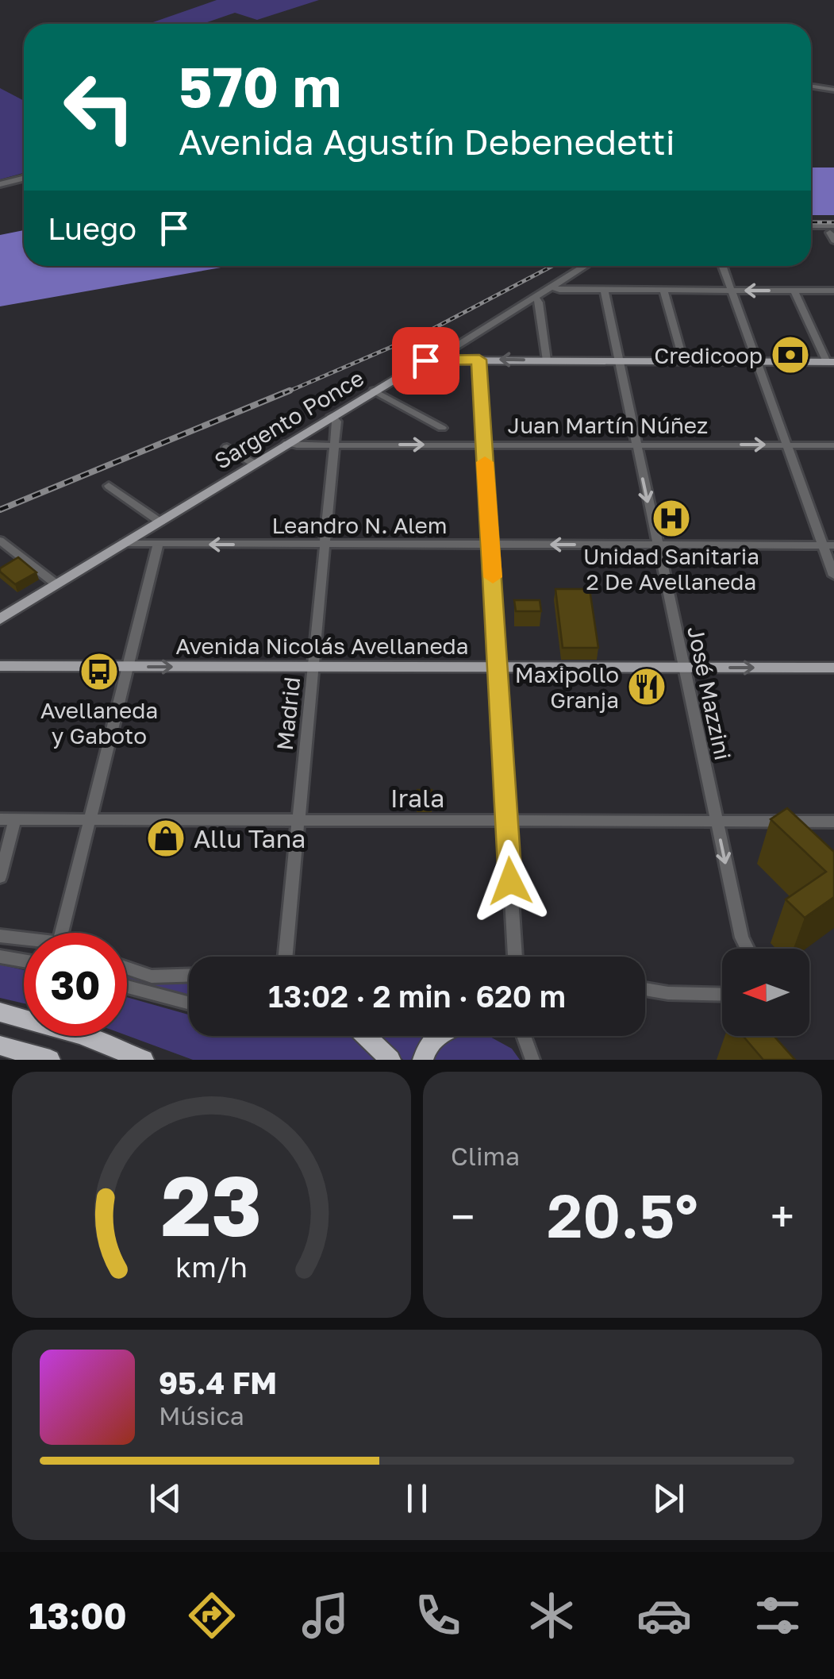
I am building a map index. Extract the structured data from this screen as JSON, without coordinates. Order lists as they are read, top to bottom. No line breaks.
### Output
{"streets":{"main road":["Sargento Ponce","Avenida Nicolás Avellaneda"],"street":["Juan Martín Núñez","Leandro N. Alem","José Mazzini","Madrid","Irala"]},"crossings":[["Sargento Ponce","Juan Martín Núñez"],["Sargento Ponce","Leandro N. Alem"],["Sargento Ponce","Madrid"],["Juan Martín Núñez","José Mazzini"],["Juan Martín Núñez","Madrid"],["Leandro N. Alem","José Mazzini"],["Leandro N. Alem","Madrid"],["Avenida Nicolás Avellaneda","José Mazzini"],["Avenida Nicolás Avellaneda","Madrid"],["José Mazzini","Irala"],["Madrid","Irala"]],"one_way":["Juan Martín Núñez","Leandro N. Alem","Avenida Nicolás Avellaneda"],"places":{"bank":["Credicoop"],"hospital":["Unidad Sanitaria 2 De Avellaneda"],"bus stop":["Avellaneda y Gaboto"],"restaurant":["Maxipollo Granja"],"shop":["Allu Tana"]},"north":"left","page":{"turn":["570 m","Avenida Agustín Debenedetti"],"then":"Luego","limit":"30","trip":"13:02 · 2 min · 620 m","tile":"Clima","heat":["−","20.5°","+"],"song":["95.4 FM","Música"],"tabs":"13:00","gauge":["23","km/h"]}}
